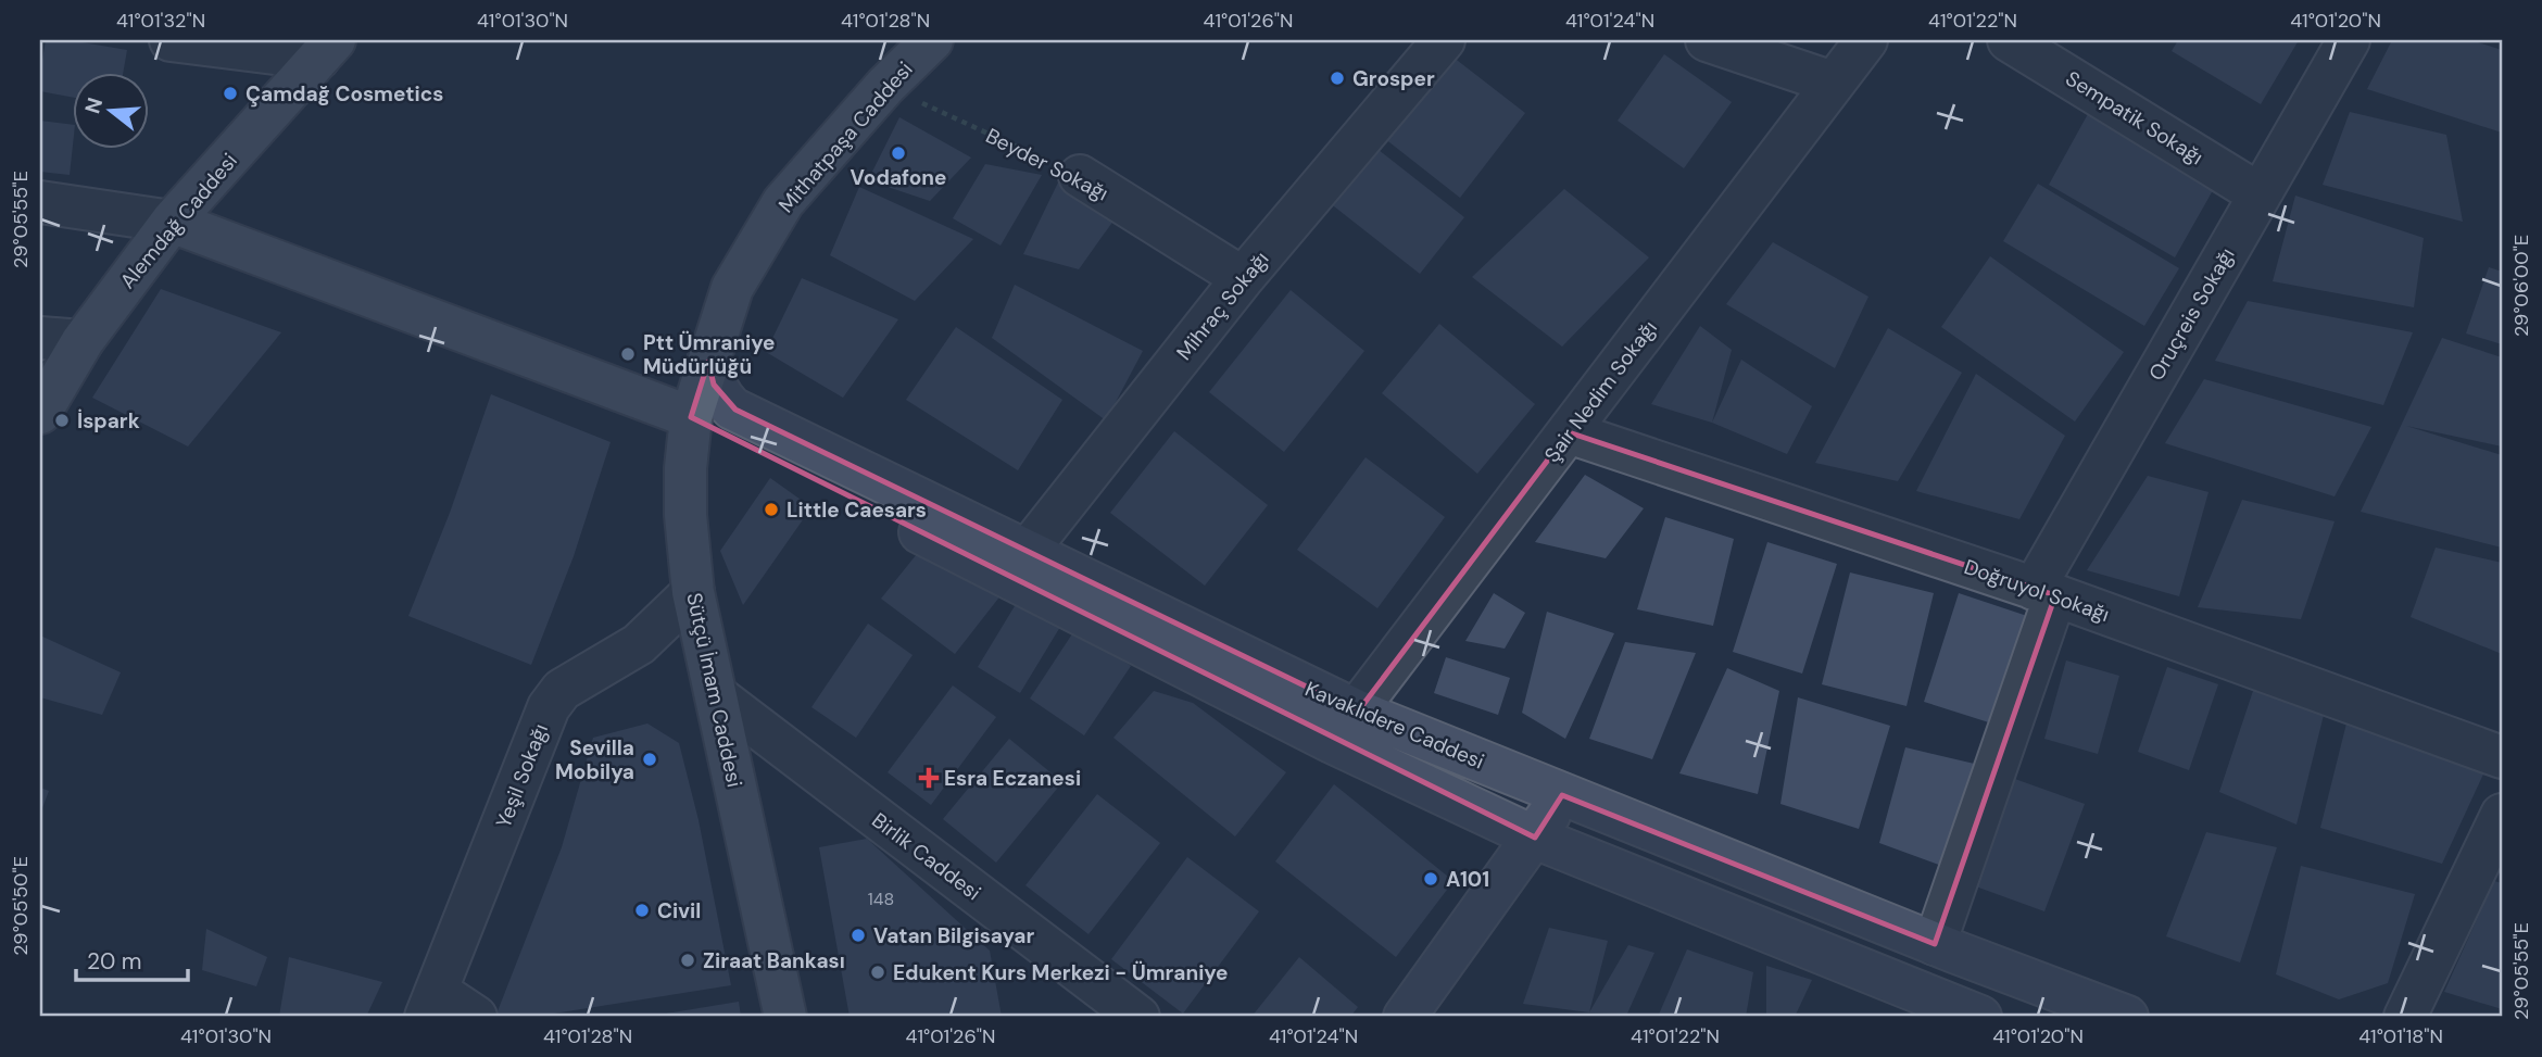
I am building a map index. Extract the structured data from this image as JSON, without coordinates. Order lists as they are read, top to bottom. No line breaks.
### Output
{"streets":{"main road":["Mithatpaşa Caddesi","Alemdağ Caddesi","Sütçü İmam Caddesi","Kavaklıdere Caddesi"],"street":["Sempatik Sokağı","Beyder Sokağı","Mihraç Sokağı","Oruçreis Sokağı","Şair Nedim Sokağı","Doğruyol Sokağı","Yeşil Sokağı","Birlik Caddesi"]},"crossings":[["Sempatik Sokağı","Oruçreis Sokağı"],["Mithatpaşa Caddesi","Beyder Sokağı"],["Mithatpaşa Caddesi","Sütçü İmam Caddesi"],["Mithatpaşa Caddesi","Kavaklıdere Caddesi"],["Beyder Sokağı","Mihraç Sokağı"],["Mihraç Sokağı","Kavaklıdere Caddesi"],["Oruçreis Sokağı","Doğruyol Sokağı"],["Oruçreis Sokağı","Kavaklıdere Caddesi"],["Şair Nedim Sokağı","Doğruyol Sokağı"],["Şair Nedim Sokağı","Kavaklıdere Caddesi"],["Sütçü İmam Caddesi","Kavaklıdere Caddesi"],["Sütçü İmam Caddesi","Yeşil Sokağı"],["Sütçü İmam Caddesi","Birlik Caddesi"]],"places":{"other":["Grosper","Çamdağ Cosmetics","Vodafone","Ptt Ümraniye Müdürlüğü","İspark","Little Caesars","Sevilla Mobilya","A101","Civil","Vatan Bilgisayar","Ziraat Bankası","Edukent Kurs Merkezi - Ümraniye"],"health":["Esra Eczanesi"]},"house_numbers":["148"],"scale_bar":"20 m","north":"left","coordinates":["41°01'32\"N","41°01'30\"N","41°01'28\"N","41°01'26\"N","41°01'24\"N","41°01'22\"N","41°01'20\"N","29°05'55\"E","29°06'00\"E","29°05'50\"E","41°01'18\"N"]}
